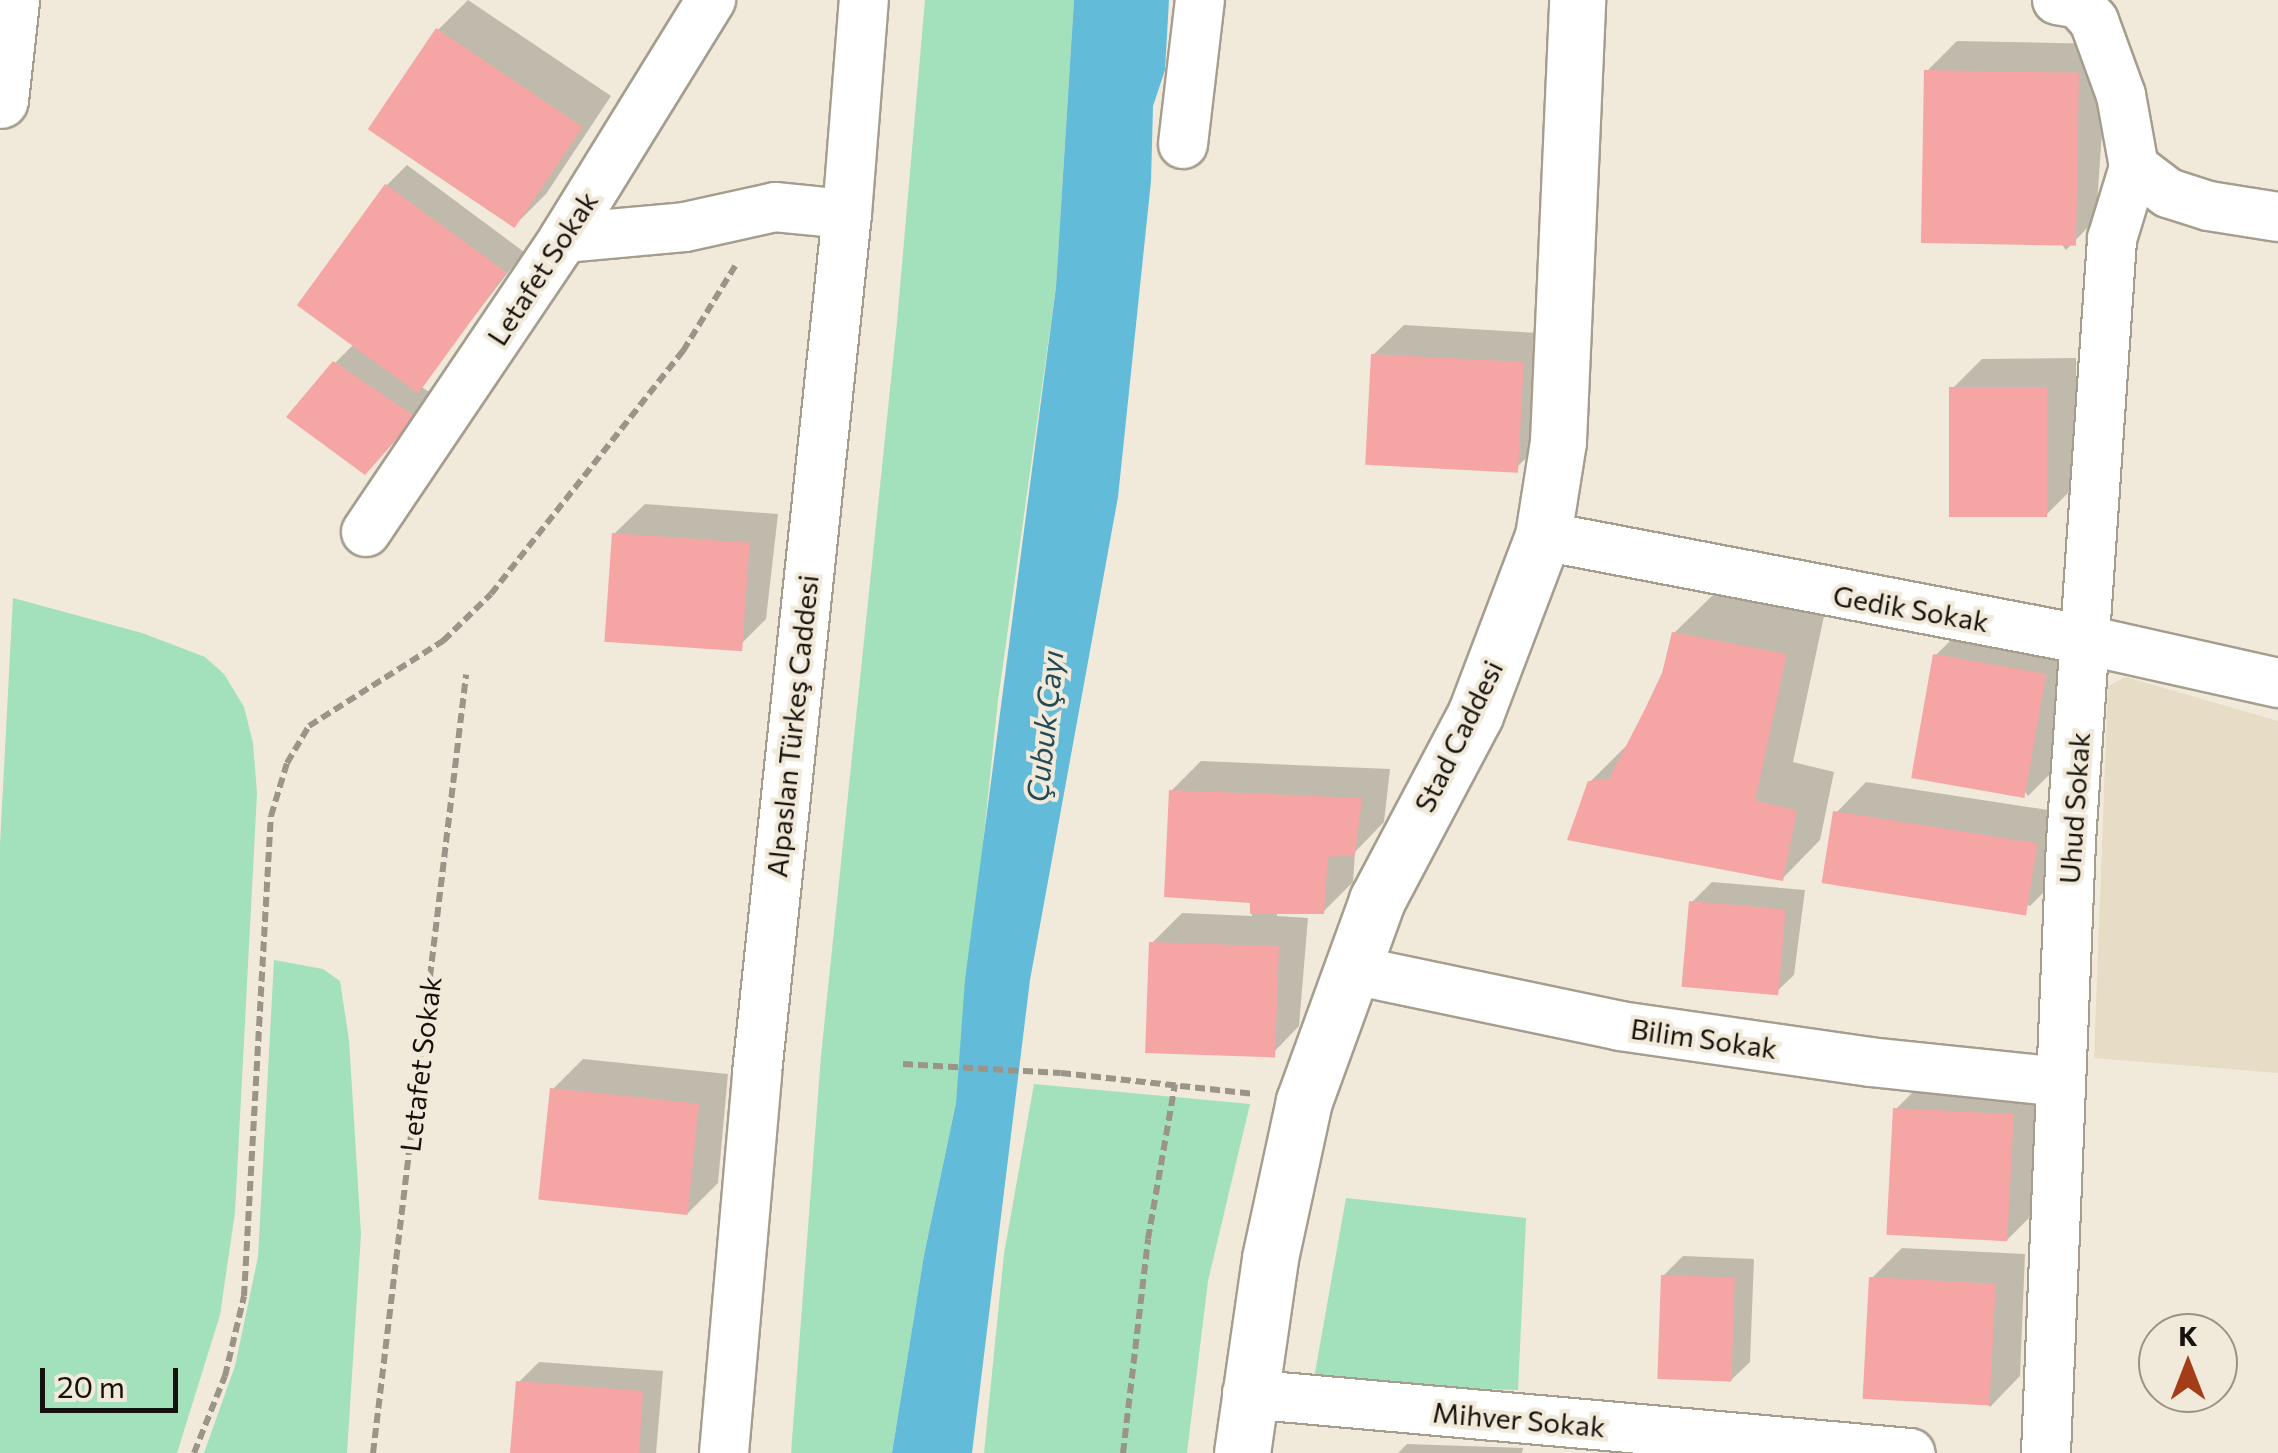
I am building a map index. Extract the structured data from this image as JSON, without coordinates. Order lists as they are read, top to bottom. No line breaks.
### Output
{"streets":{"main road":["Stad Caddesi"],"street":["Letafet Sokak","Gedik Sokak","Alpaslan Türkeş Caddesi","Uhud Sokak","Bilim Sokak","Mihver Sokak"]},"crossings":[["Gedik Sokak","Stad Caddesi"],["Gedik Sokak","Uhud Sokak"],["Stad Caddesi","Bilim Sokak"],["Stad Caddesi","Mihver Sokak"],["Uhud Sokak","Bilim Sokak"]],"water":["Çubuk Çayı"],"scale_bar":"20 m","north":"top"}
